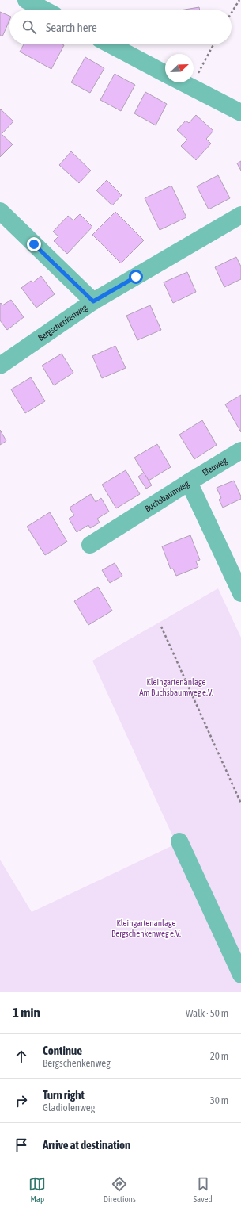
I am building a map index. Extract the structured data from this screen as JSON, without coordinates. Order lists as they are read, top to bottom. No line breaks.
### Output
{"streets":{"street":["Bergschenkenweg","Efeuweg","Buchsbaumweg"]},"crossings":[["Efeuweg","Buchsbaumweg"]],"parks":["Kleingartenanlage Am Buchsbaumweg e.V.","Kleingartenanlage Bergschenkenweg e.V."],"north":"top right","page":{"search":"Search here","heading":["1 min","Walk · 50 m"],"list":[["Continue","Bergschenkenweg","20 m"],["Turn right","Gladiolenweg","30 m"],"Arrive at destination"],"nav":["Map","Directions","Saved"]}}
